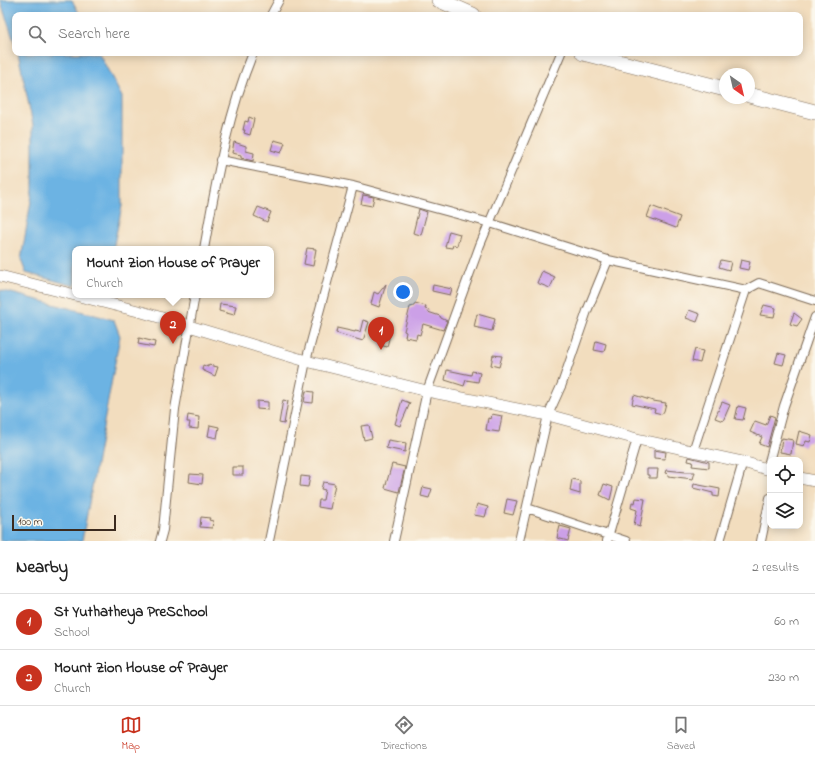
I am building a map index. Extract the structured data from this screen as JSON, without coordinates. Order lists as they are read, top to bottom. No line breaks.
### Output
{"scale_bar":"100 m","north":"bottom right","page":{"search":"Search here","popup":["Mount Zion House of Prayer","Church"],"pins":["2","1"],"scale":"100 m","heading":["Nearby","2 results"],"list":[{"mark":"1","name":"St Yuthatheya PreSchool","note":"School","value":"60 m"},{"mark":"2","name":"Mount Zion House of Prayer","note":"Church","value":"230 m"}],"nav":["Map","Directions","Saved"]}}
